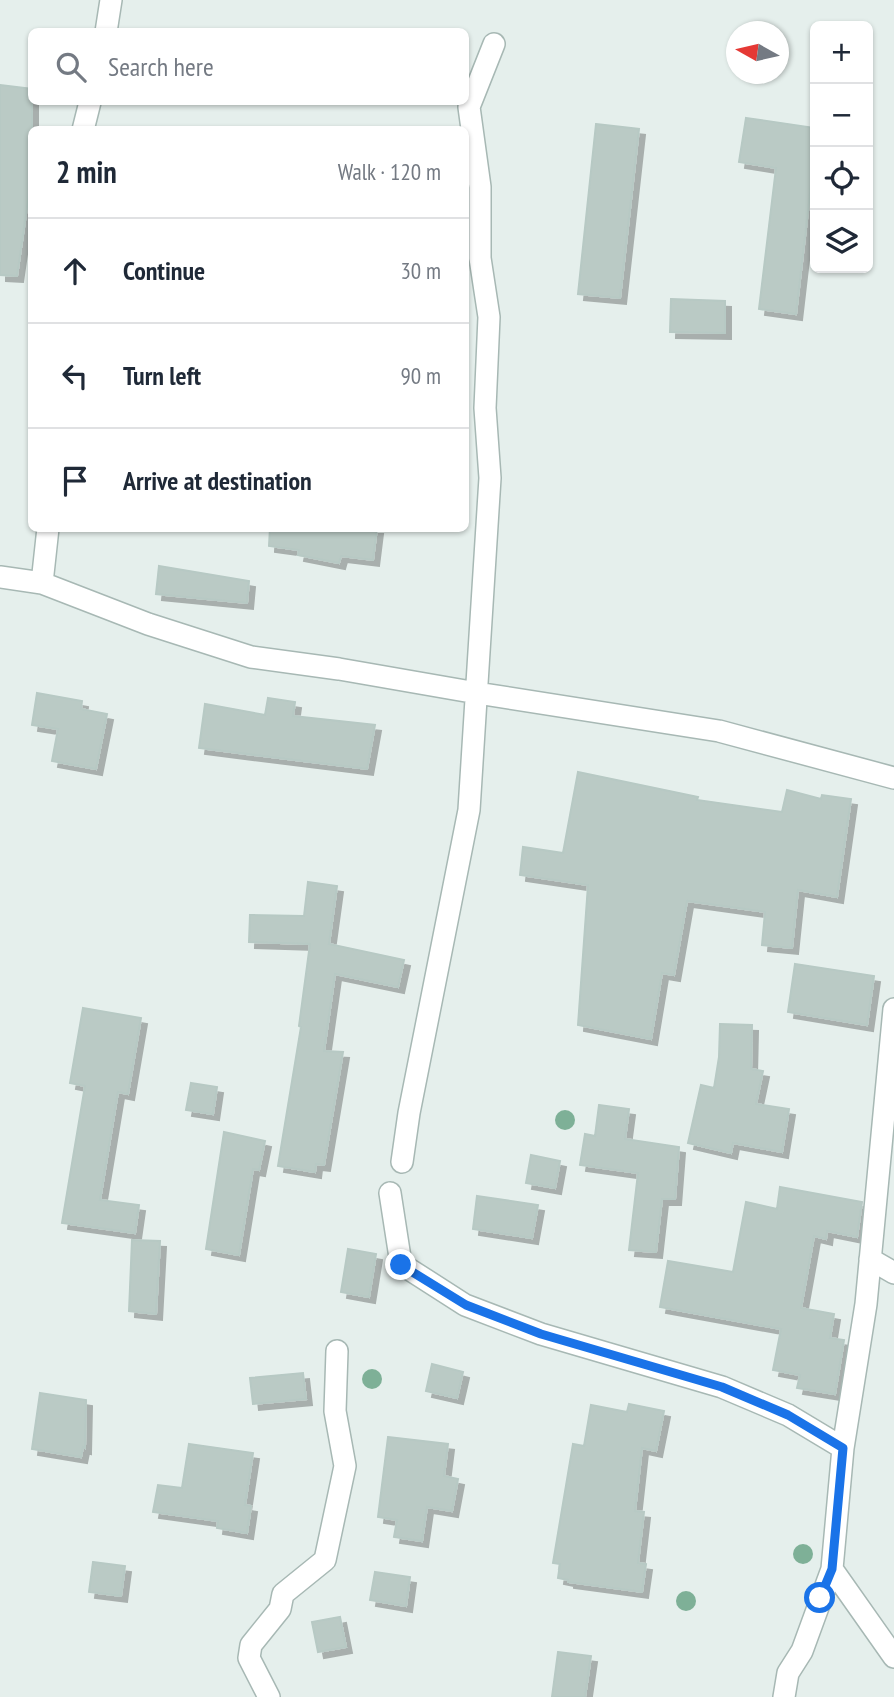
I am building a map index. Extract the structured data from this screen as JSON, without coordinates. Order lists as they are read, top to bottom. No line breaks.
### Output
{"north":"left","page":{"map_buttons":["+","−"],"search":"Search here","heading":["2 min","Walk · 120 m"],"list":[["Continue","30 m"],["Turn left","90 m"],"Arrive at destination"]}}
